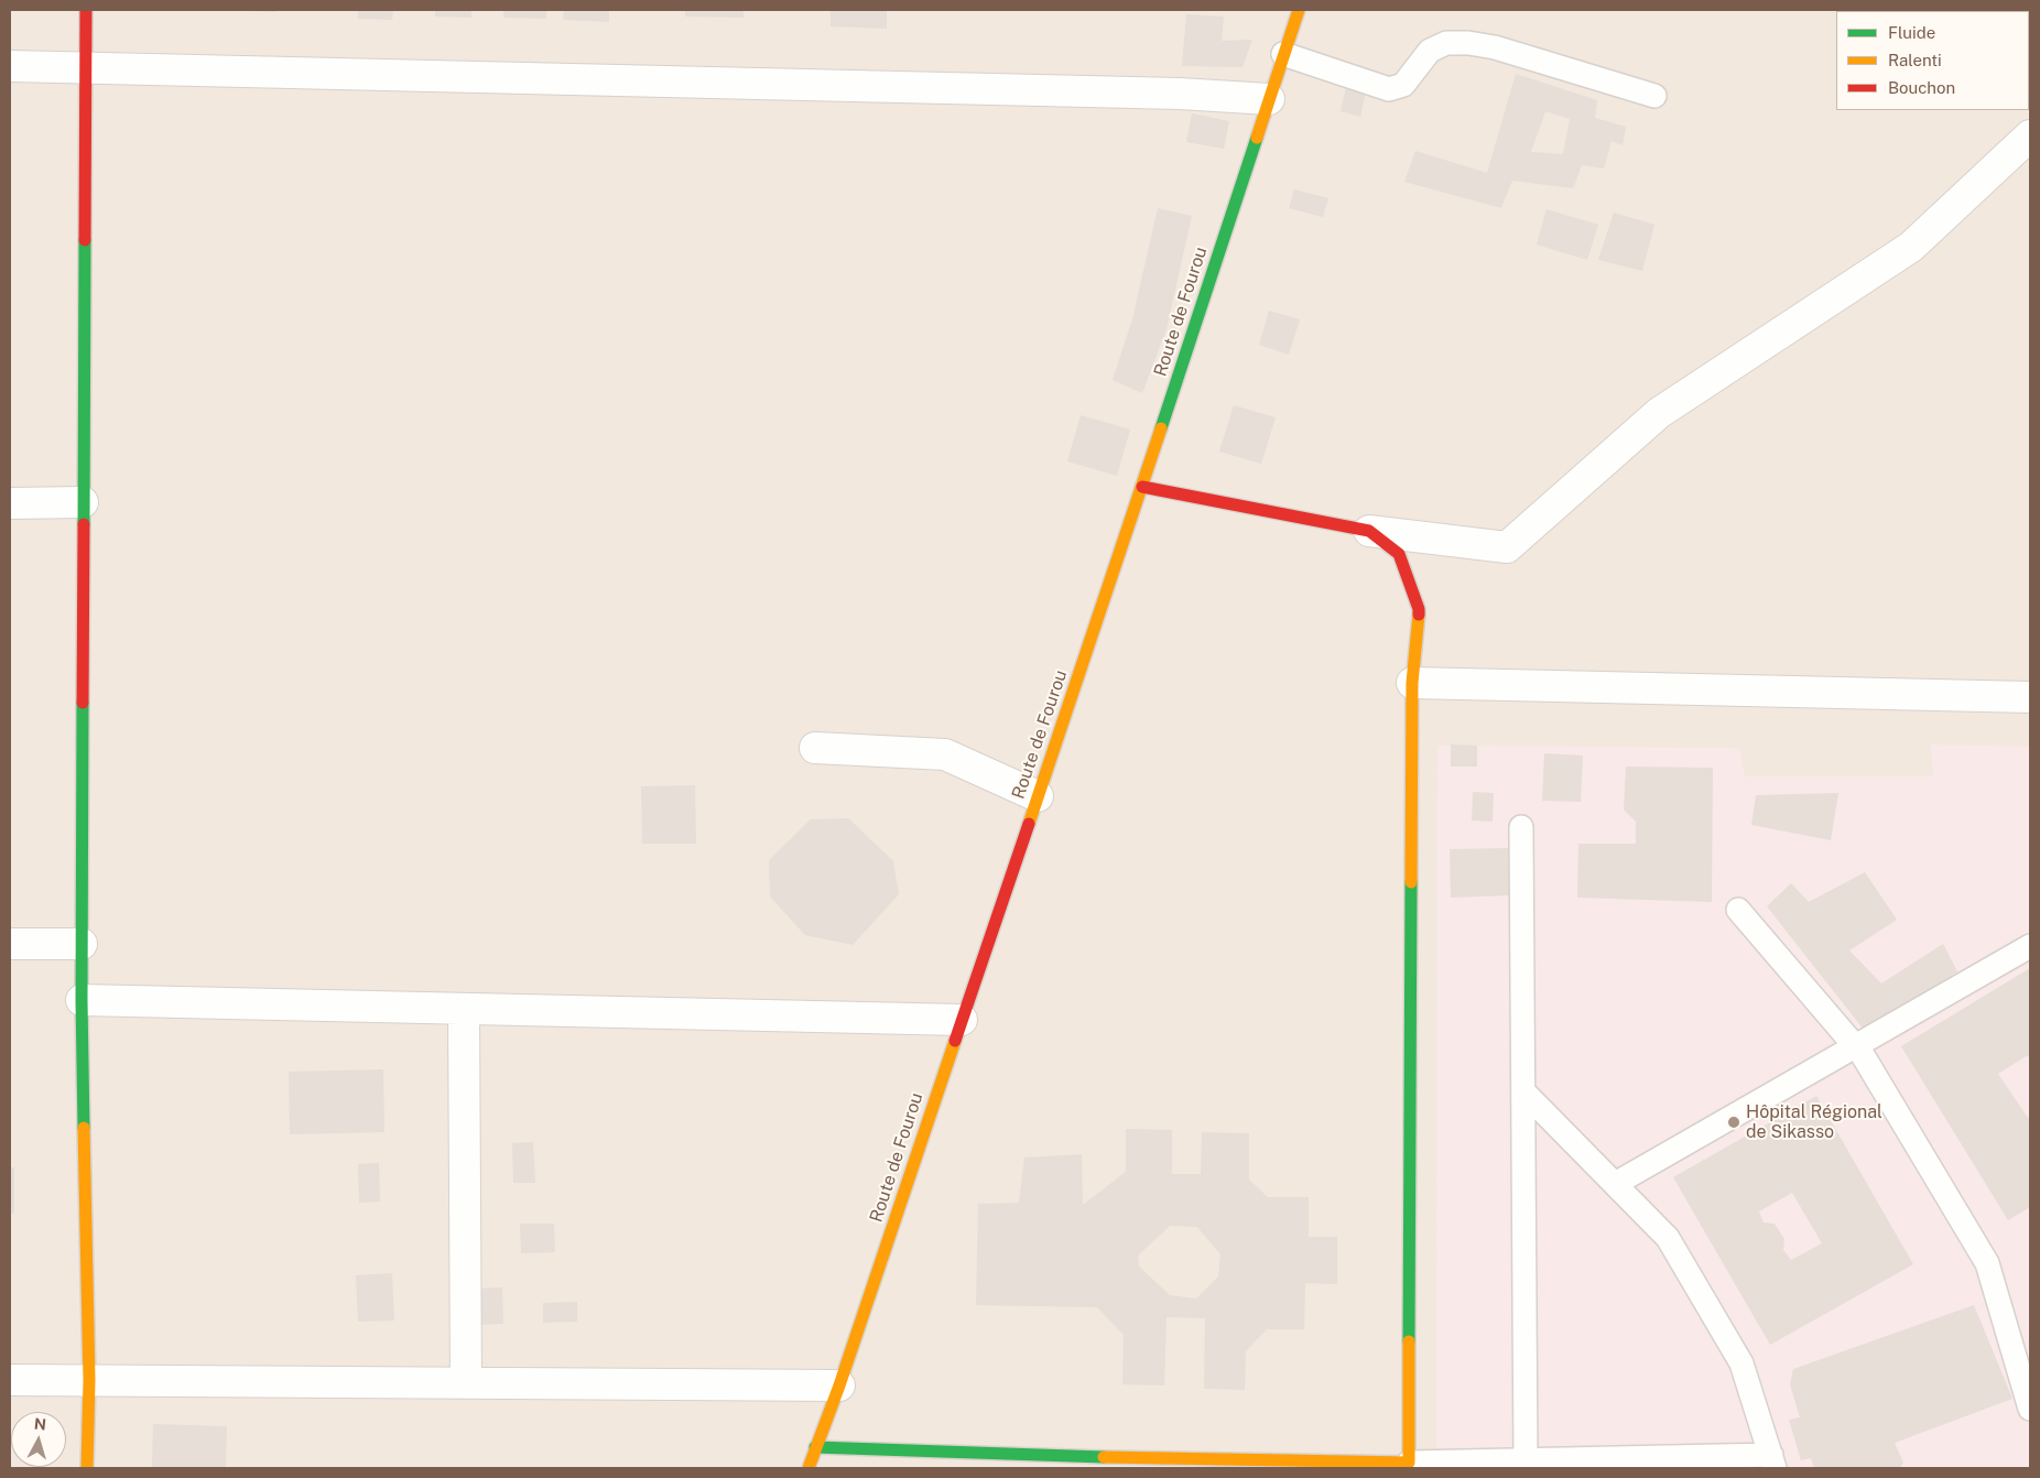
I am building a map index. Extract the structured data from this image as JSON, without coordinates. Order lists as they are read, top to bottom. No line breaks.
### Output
{"streets":{"street":["Route de Fourou"]},"places":["Hôpital Régional de Sikasso"],"legend":["Fluide","Ralenti","Bouchon"],"north":"top"}
